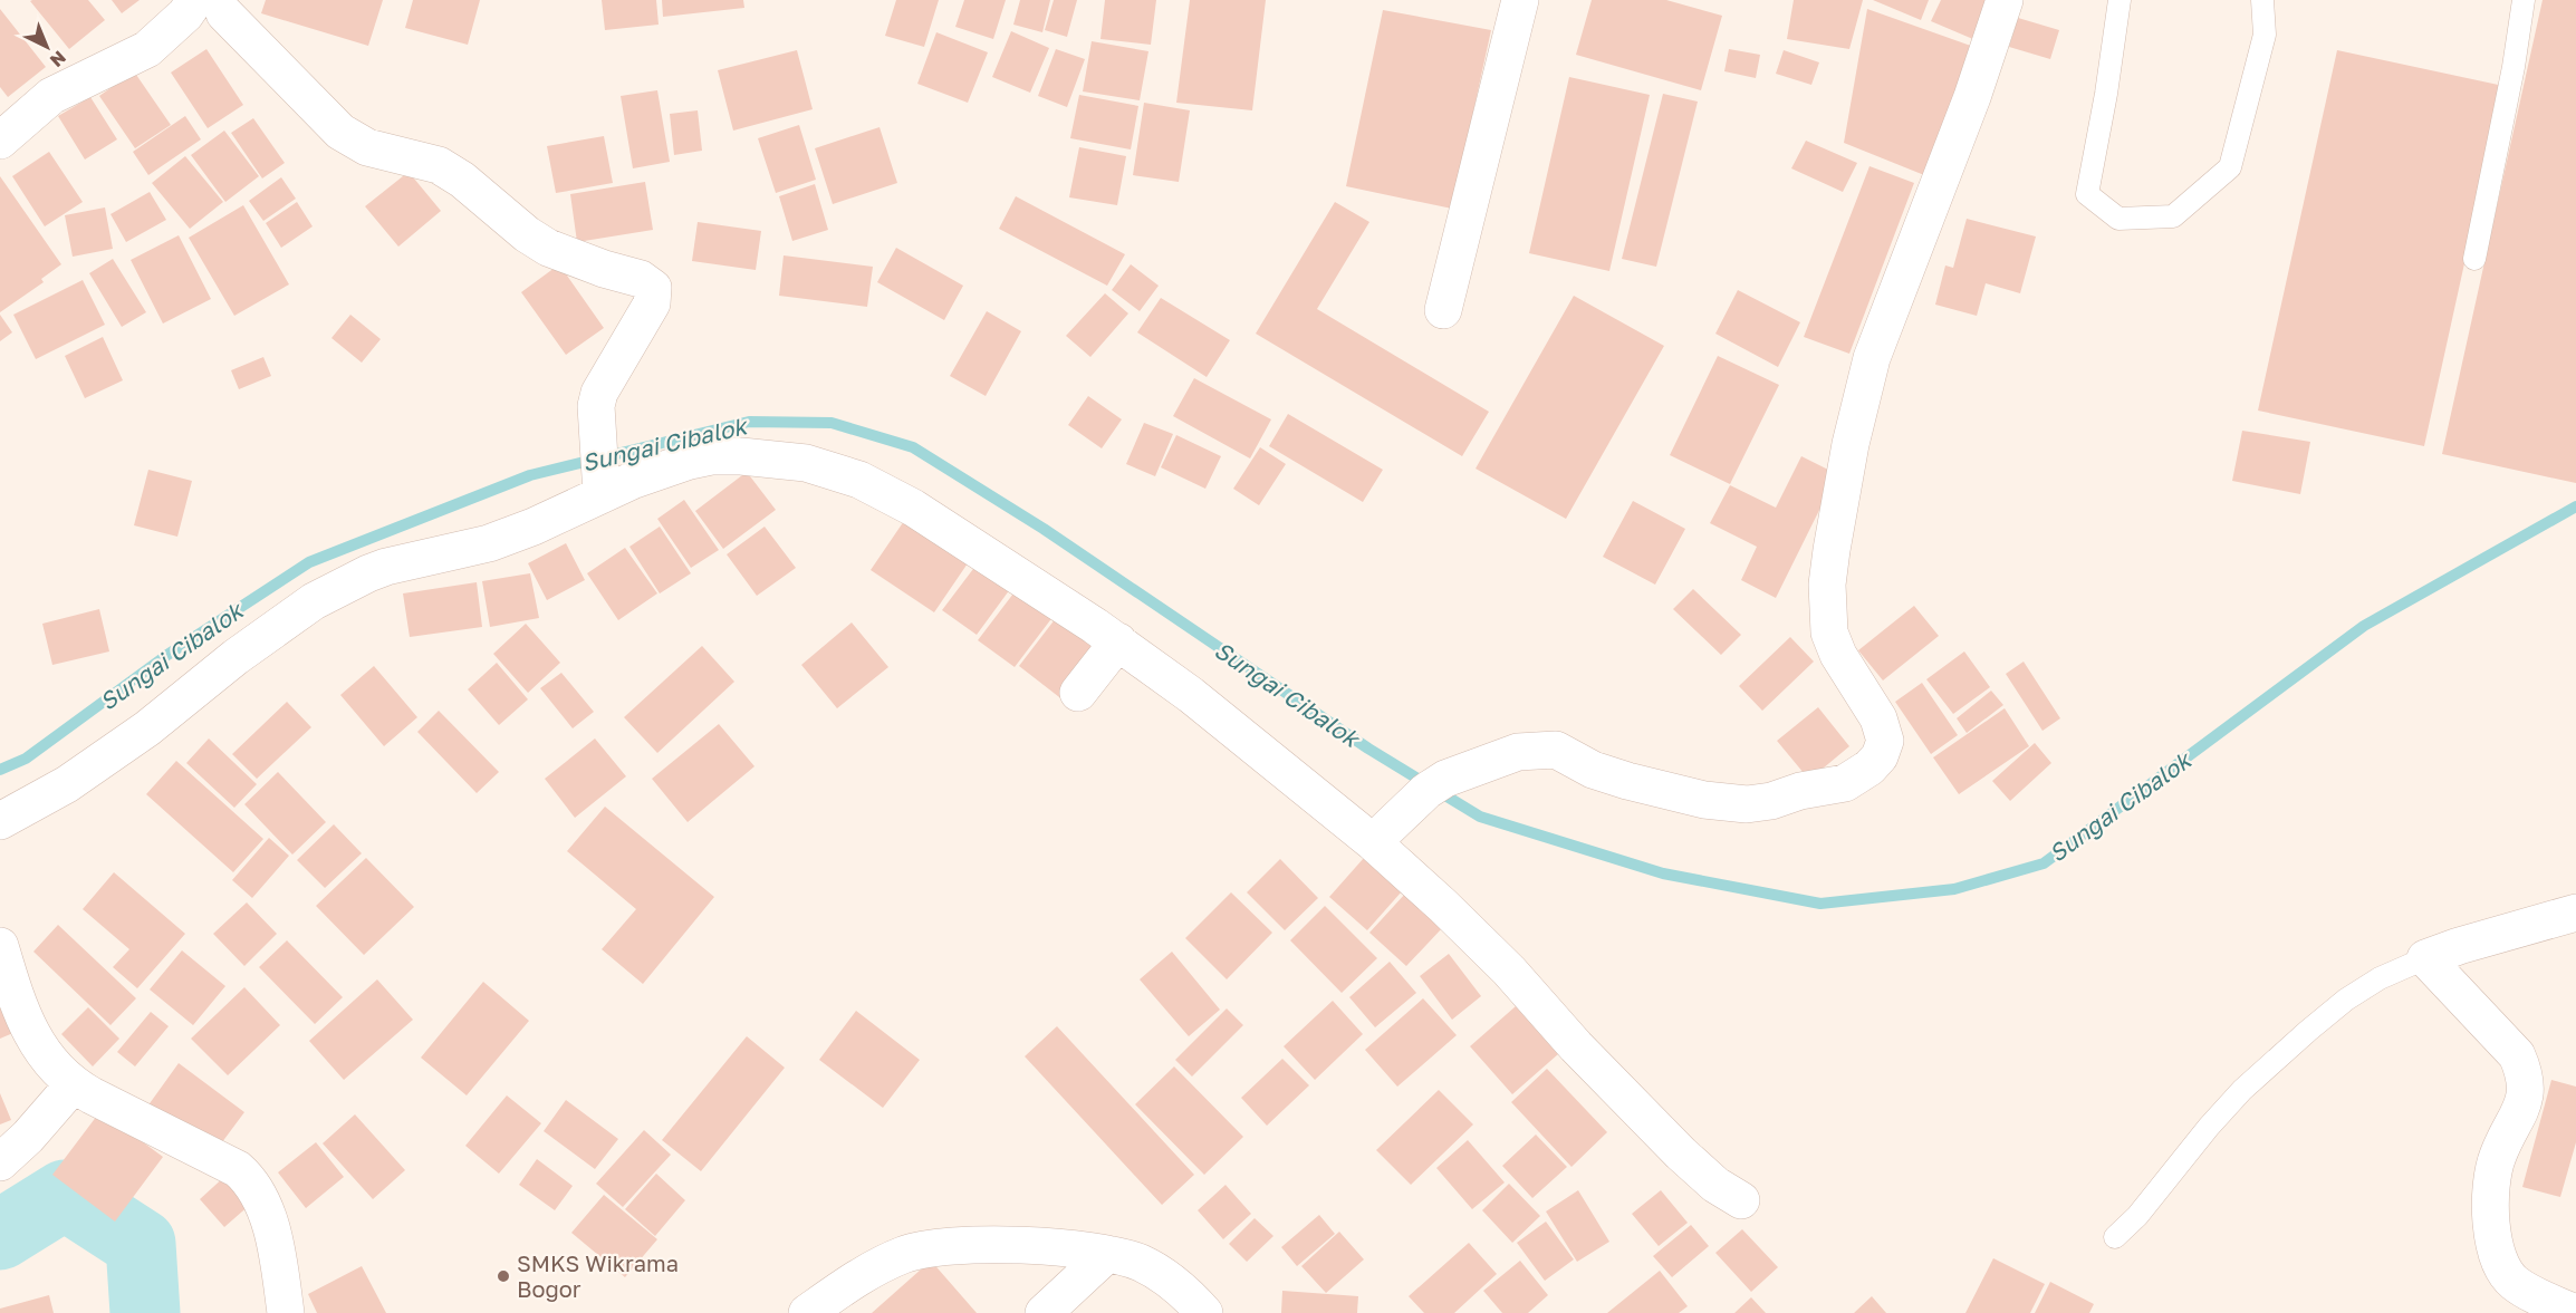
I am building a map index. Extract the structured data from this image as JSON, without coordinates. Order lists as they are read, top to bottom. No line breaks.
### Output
{"water":["Sungai Cibalok"],"places":["SMKS Wikrama Bogor"],"north":"bottom right"}
